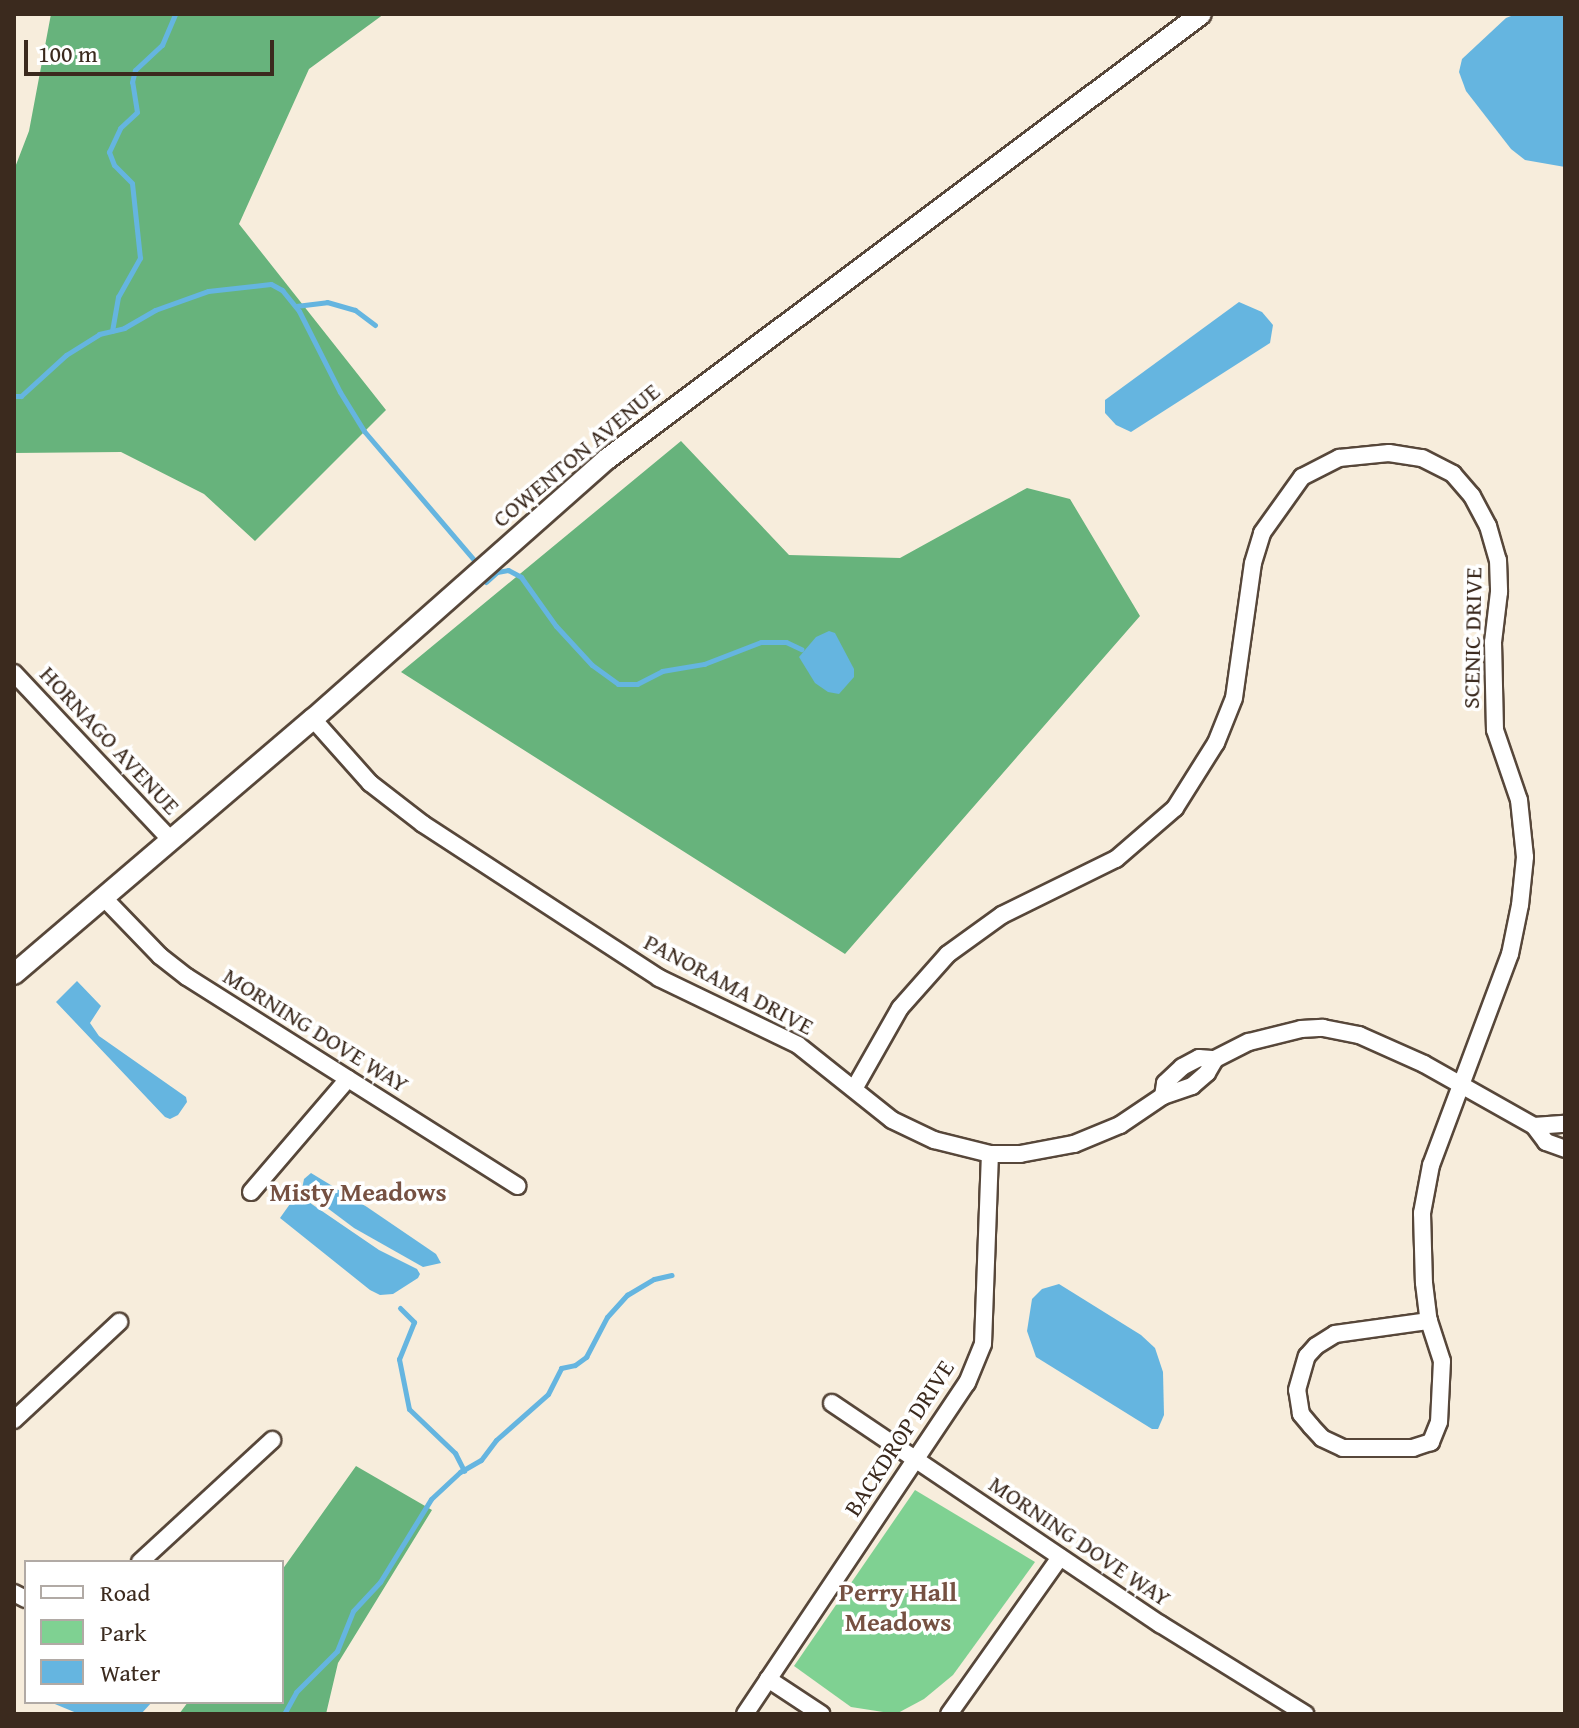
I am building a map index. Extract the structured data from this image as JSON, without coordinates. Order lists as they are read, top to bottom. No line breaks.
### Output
{"streets":{"street":["COWENTON AVENUE","SCENIC DRIVE","HORNAGO AVENUE","PANORAMA DRIVE","MORNING DOVE WAY","BACKDROP DRIVE"]},"crossings":[["COWENTON AVENUE","HORNAGO AVENUE"],["COWENTON AVENUE","PANORAMA DRIVE"],["COWENTON AVENUE","MORNING DOVE WAY"],["SCENIC DRIVE","PANORAMA DRIVE"],["PANORAMA DRIVE","BACKDROP DRIVE"],["MORNING DOVE WAY","BACKDROP DRIVE"]],"districts":["Misty Meadows","Perry Hall Meadows"],"legend":["Road","Park","Water"],"scale_bar":"100 m"}
